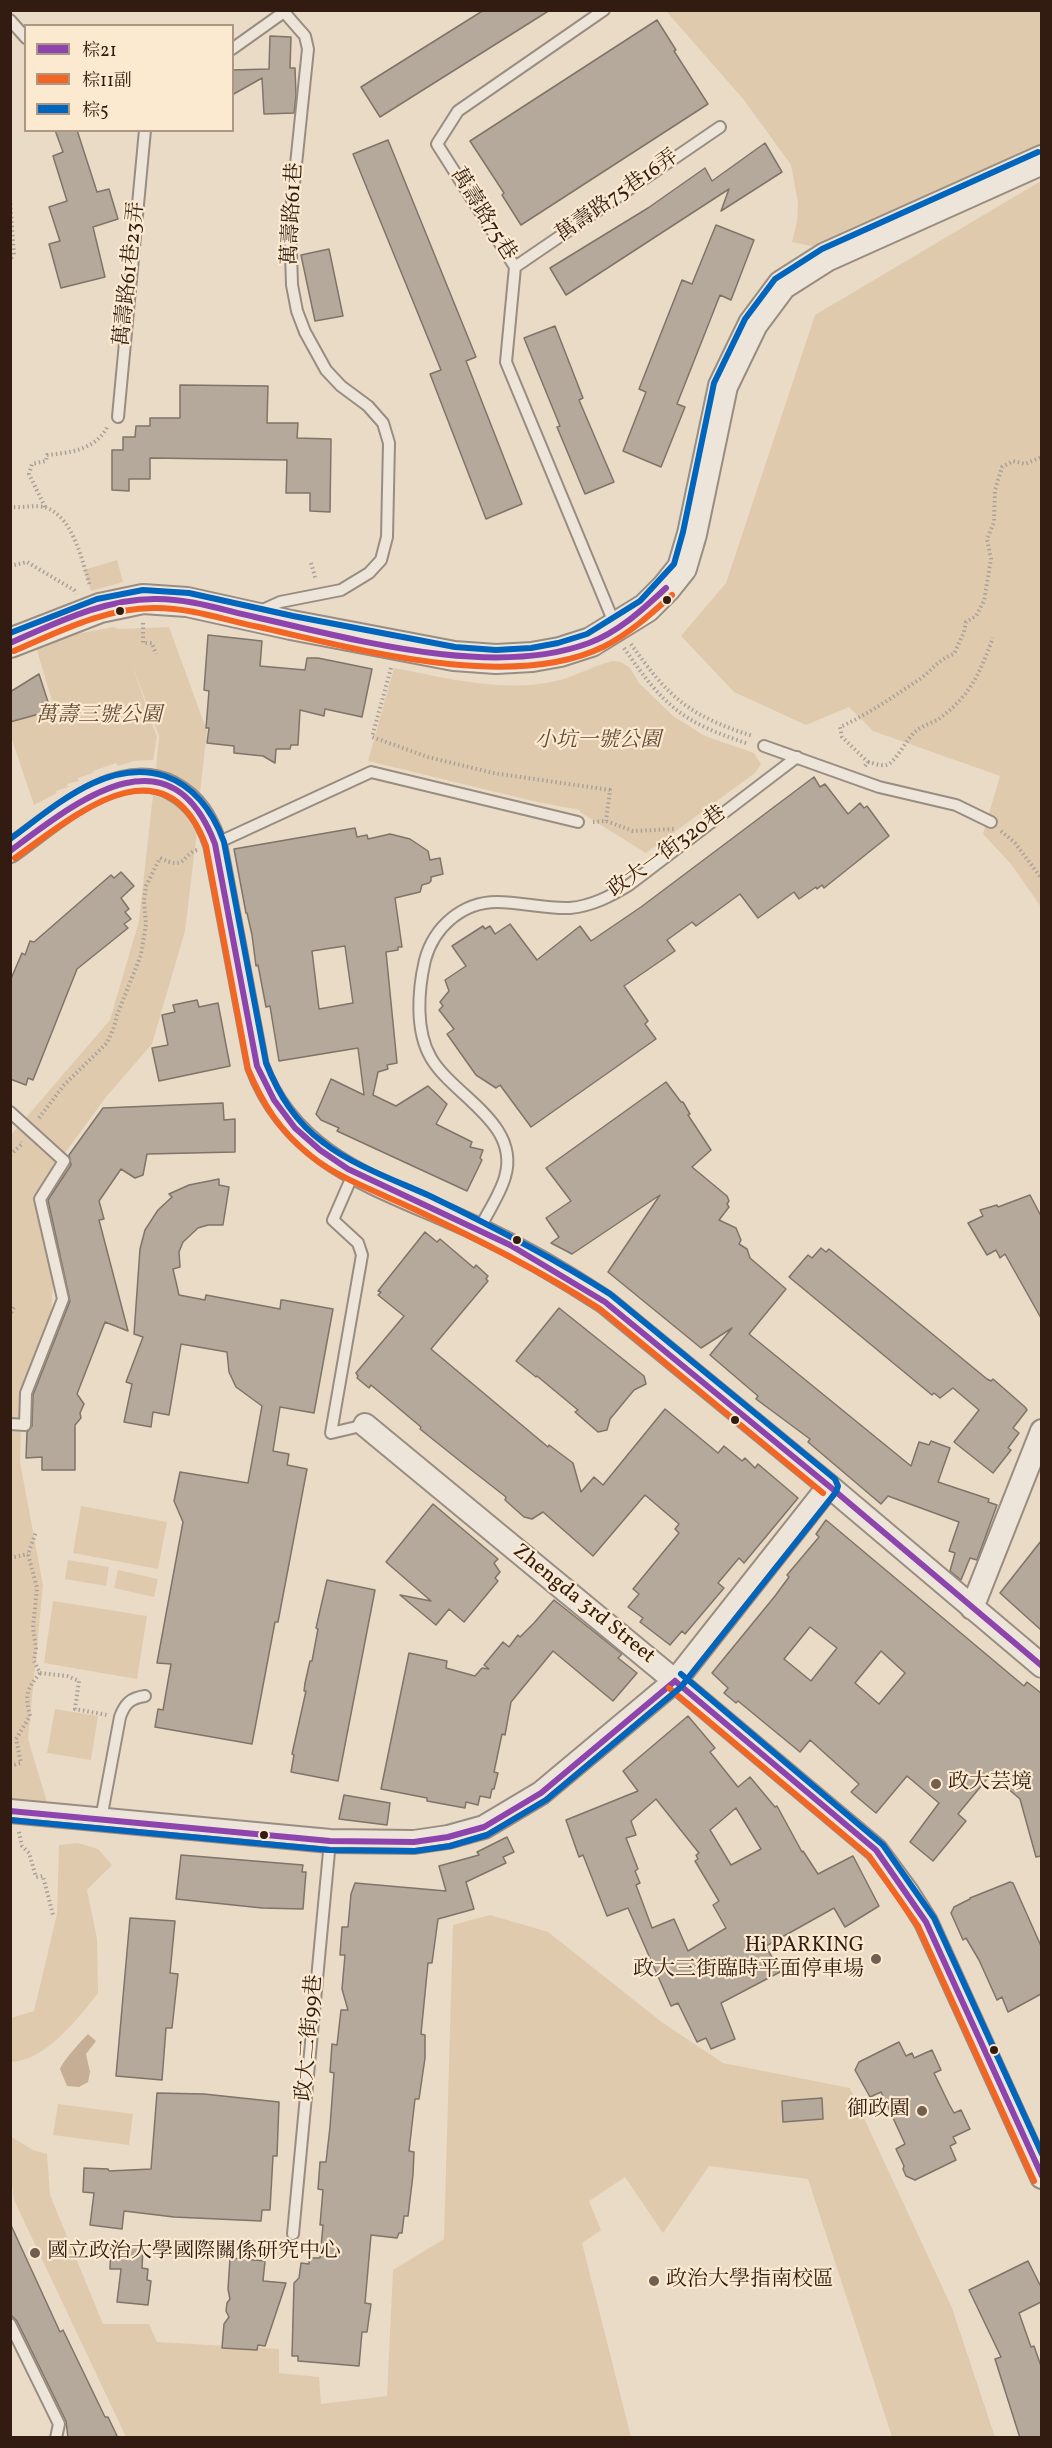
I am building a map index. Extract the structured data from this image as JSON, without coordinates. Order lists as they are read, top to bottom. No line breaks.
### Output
{"streets":{"street":["Zhengda 3rd Street"],"lane":["萬壽路75巷16弄","萬壽路61巷","萬壽路75巷","萬壽路61巷23弄","政大一街320巷","政大二街99巷"]},"crossings":[["萬壽路75巷16弄","萬壽路75巷"]],"parks":["萬壽三號公園","小坑一號公園"],"places":["政大芸境","Hi PARKING 政大三街臨時平面停車場","御政園","國立政治大學國際關係研究中心","政治大學指南校區"],"lines":["transit line 棕5","transit line 棕21","transit line 棕11副"],"legend":["棕21","棕11副","棕5"]}
